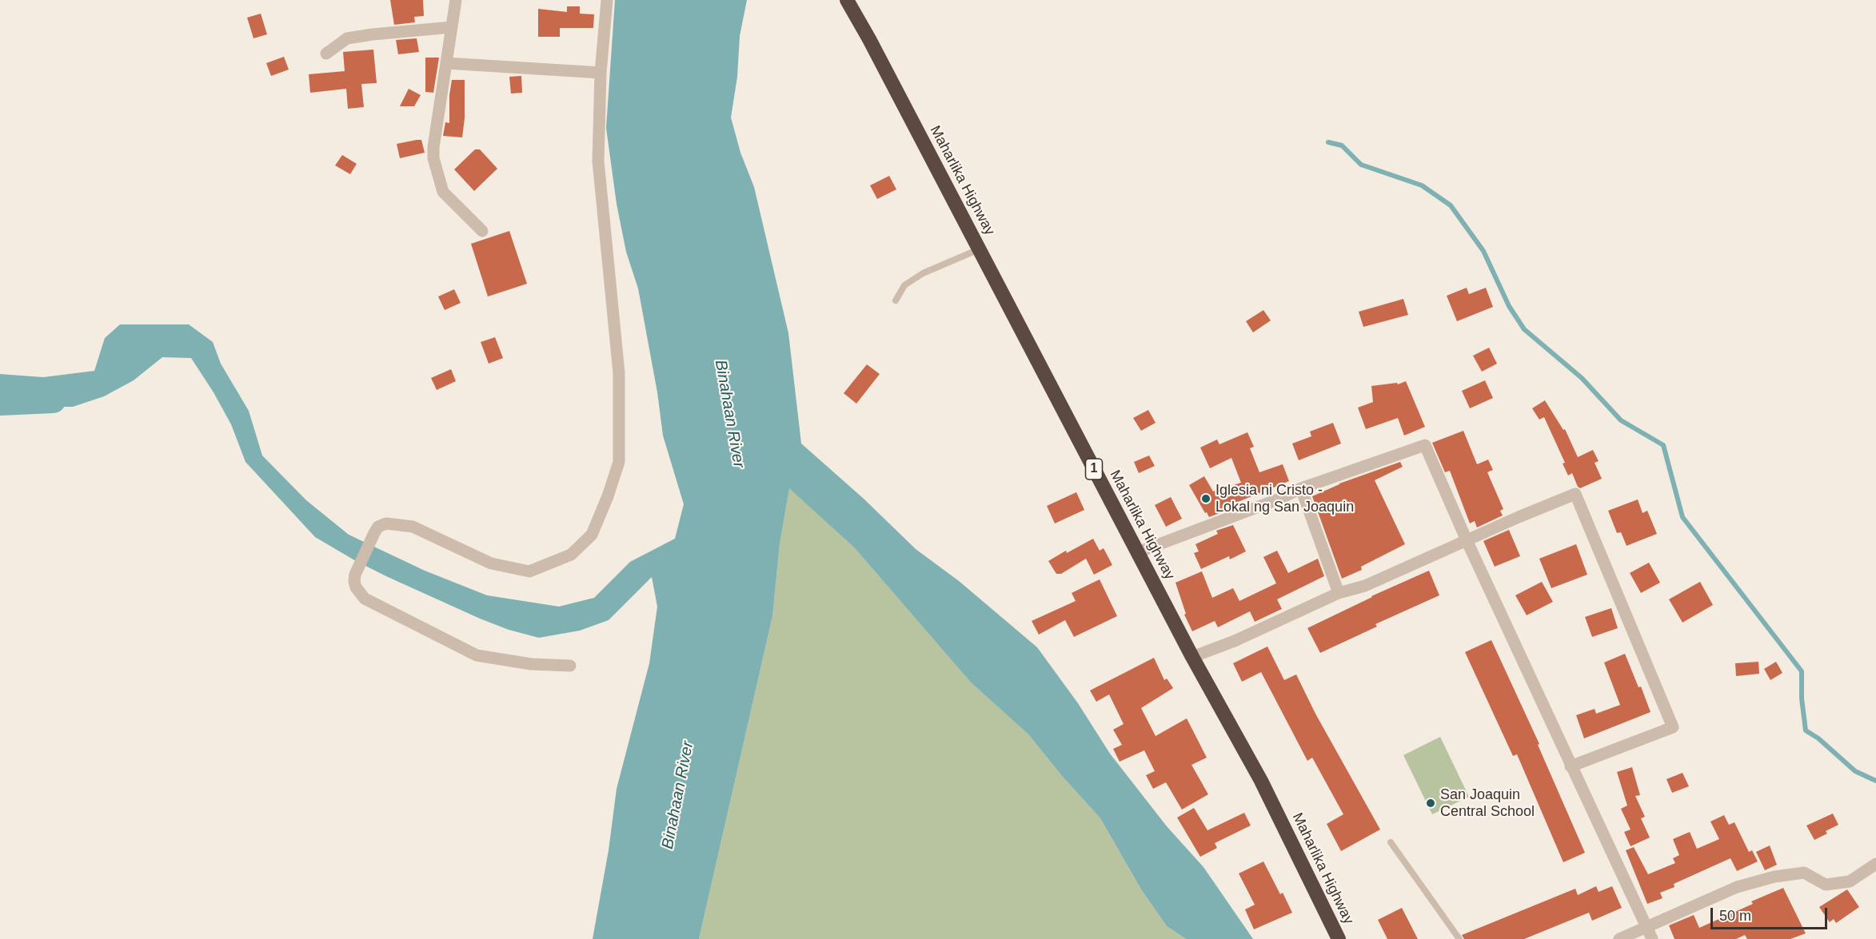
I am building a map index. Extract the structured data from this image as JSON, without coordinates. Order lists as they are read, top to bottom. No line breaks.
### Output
{"streets":{"highway":["Maharlika Highway","1"]},"water":["Binahaan River"],"places":["Iglesia ni Cristo - Lokal ng San Joaquin","San Joaquin Central School"],"scale_bar":"50 m"}
